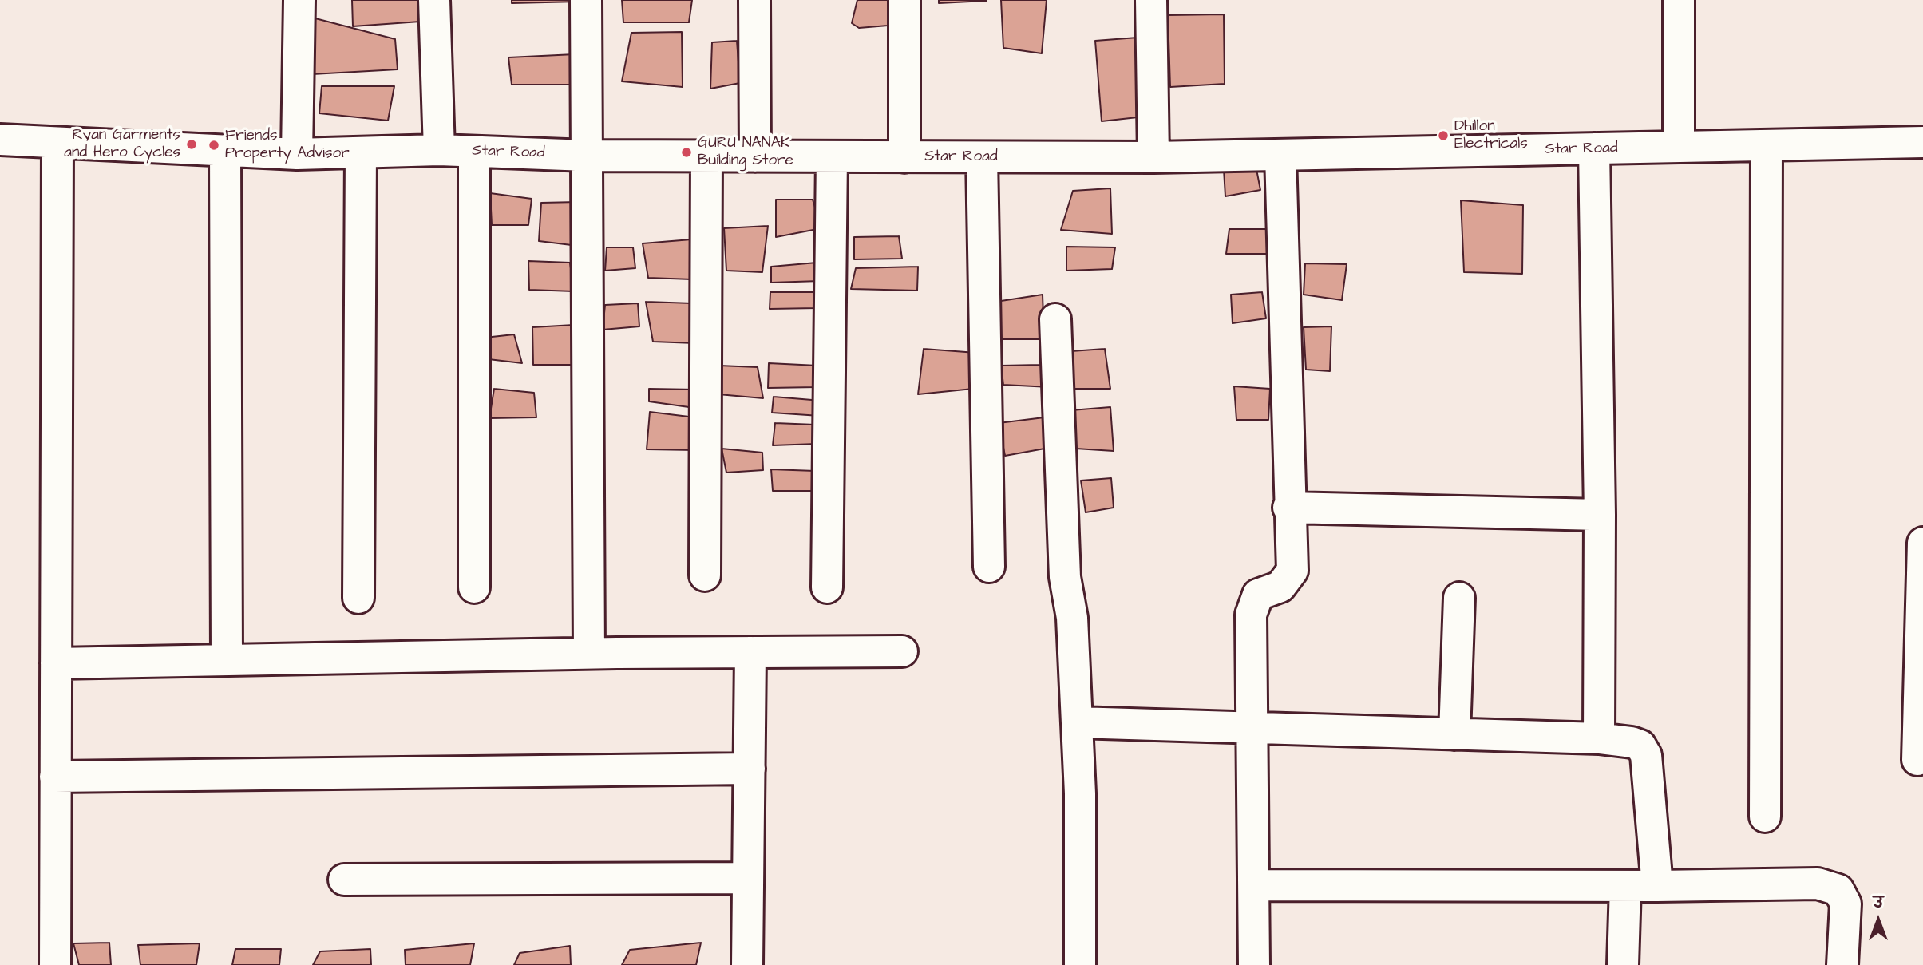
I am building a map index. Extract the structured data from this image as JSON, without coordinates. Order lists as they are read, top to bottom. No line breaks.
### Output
{"streets":{"street":["Star Road"]},"places":["Dhillon Electricals","Ryan Garments and Hero Cycles","Friends Property Advisor","GURU NANAK Building Store"],"north":"top"}
